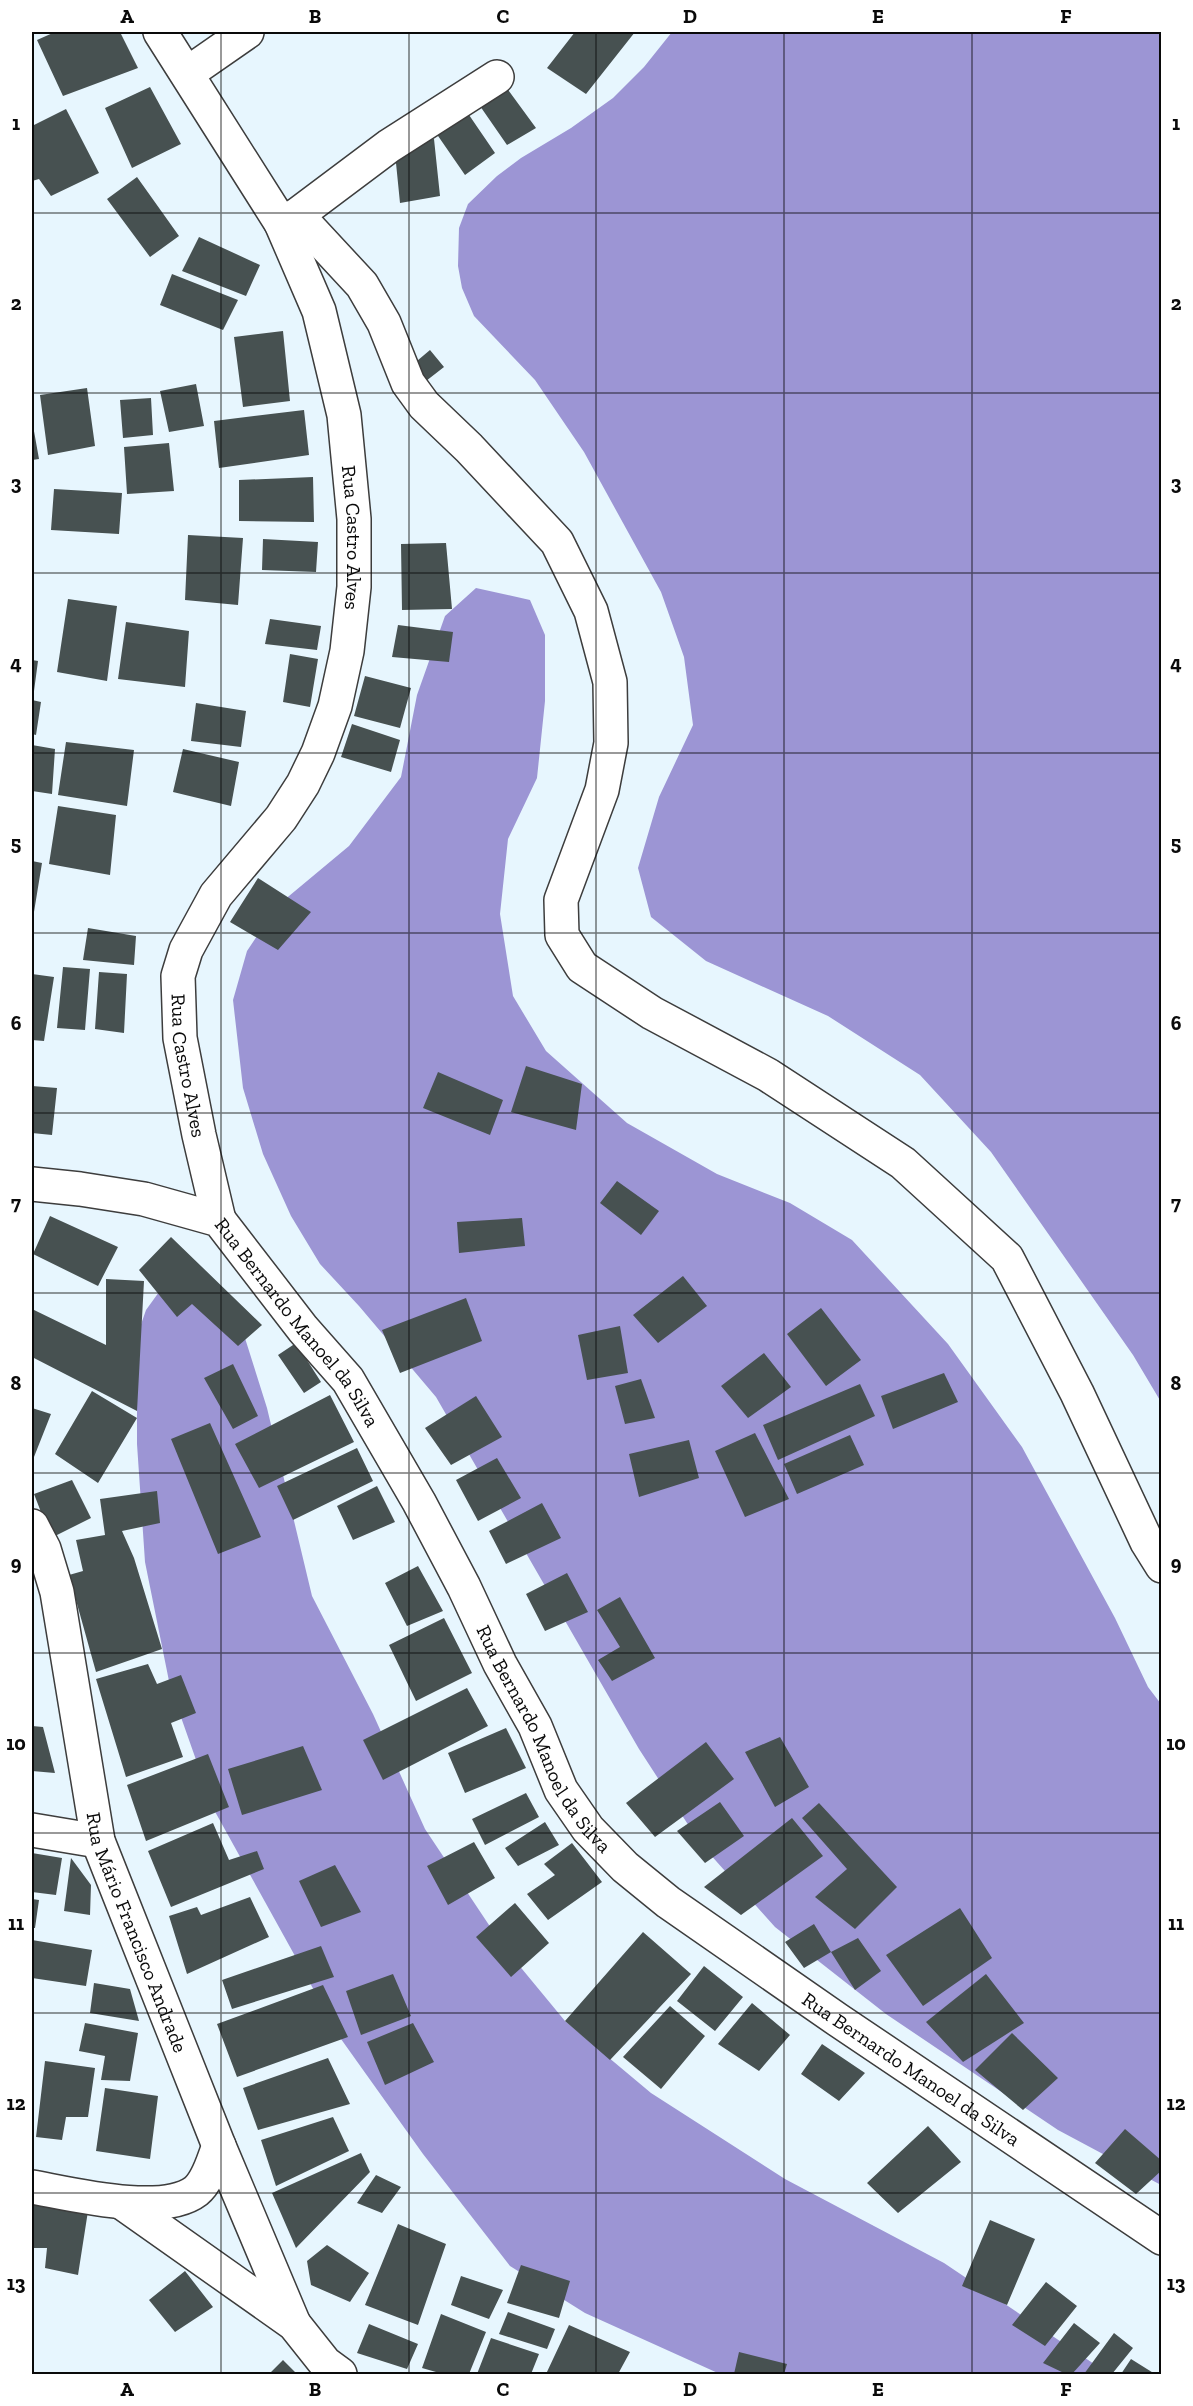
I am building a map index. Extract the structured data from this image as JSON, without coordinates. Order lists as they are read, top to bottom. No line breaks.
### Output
{"streets":{"street":["Rua Castro Alves","Rua Bernardo Manoel da Silva","Rua Mário Francisco Andrade"]},"crossings":[["Rua Castro Alves","Rua Bernardo Manoel da Silva"]],"grid":{"columns":["A","B","C","D","E","F"],"rows":["1","2","3","4","5","6","7","8","9","10","11","12","13"]}}
